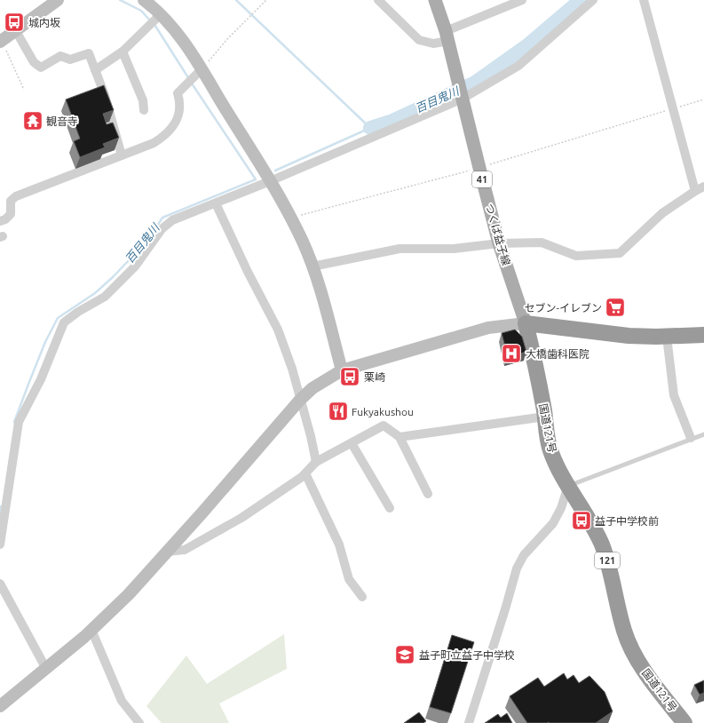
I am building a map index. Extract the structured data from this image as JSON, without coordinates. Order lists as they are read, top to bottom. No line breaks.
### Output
{"streets":{"highway":["国道121号","121"],"main road":["41","つくば益子線"]},"crossings":[["つくば益子線","国道121号"]],"water":["百目鬼川"],"places":{"bus stop":["城内坂","栗崎","益子中学校前"],"temple":["観音寺"],"supermarket":["セブン-イレブン"],"hospital":["大橋歯科医院"],"restaurant":["Fukyakushou"],"school or university":["益子町立益子中学校"]}}
